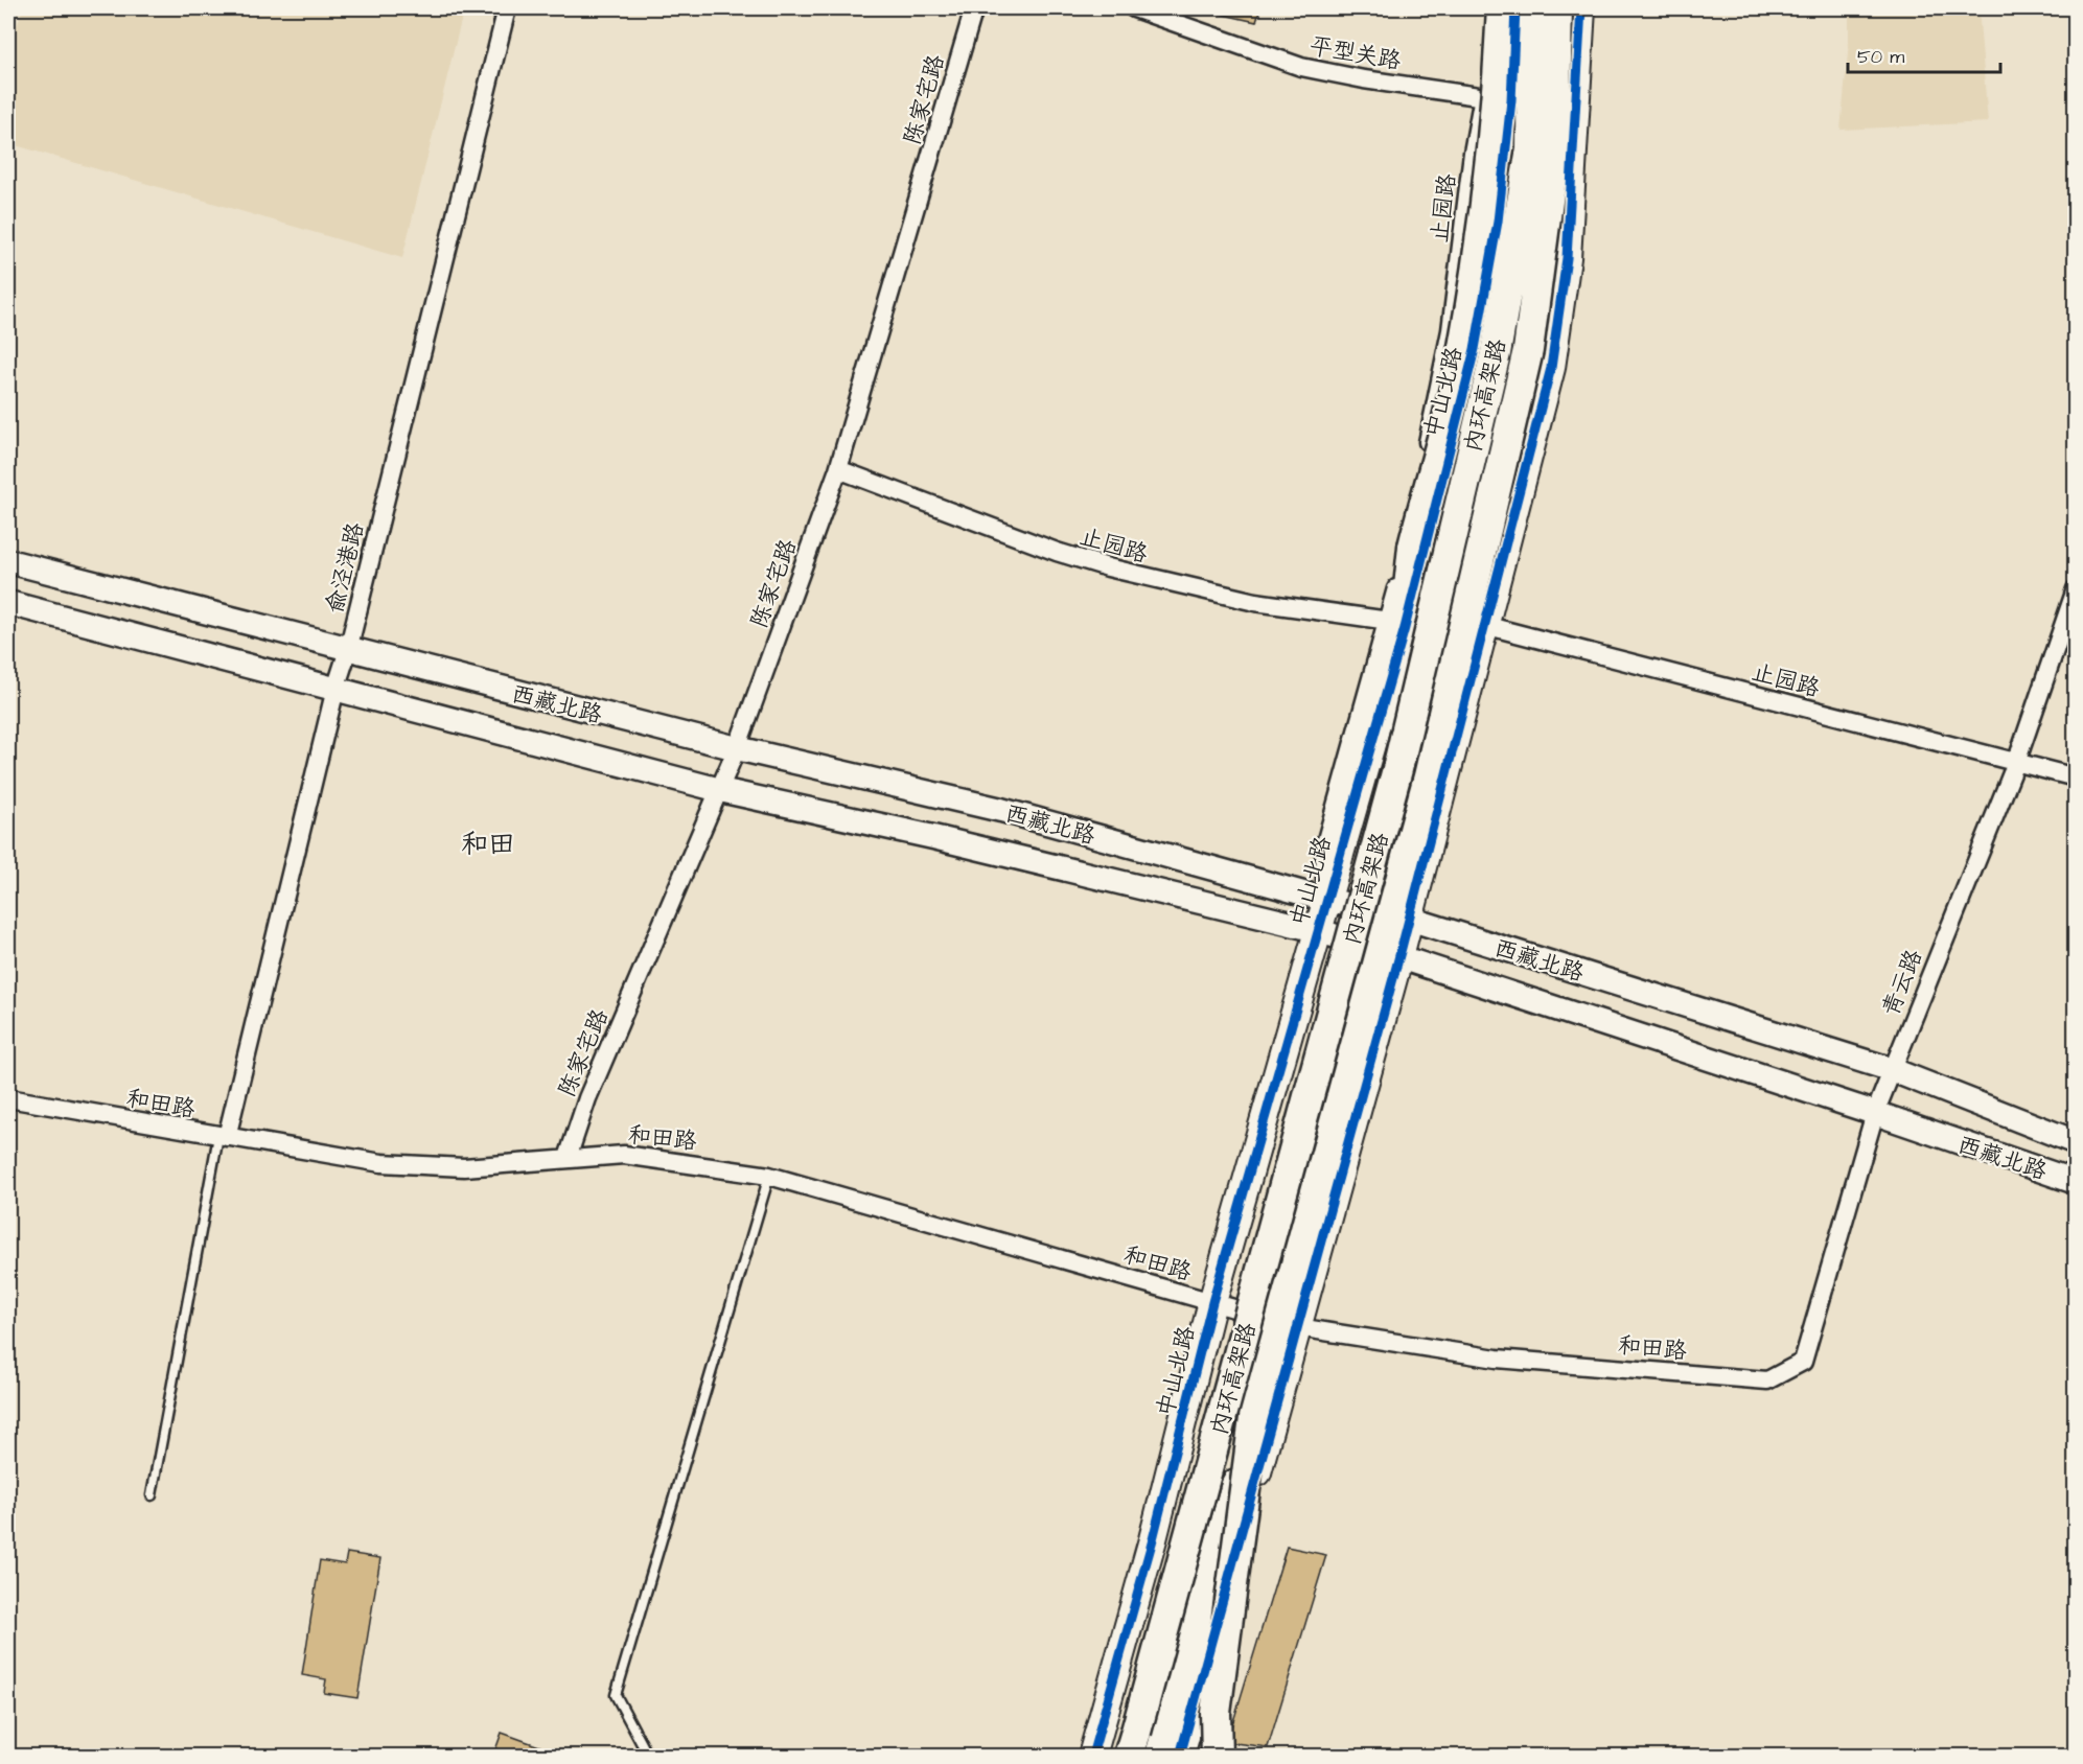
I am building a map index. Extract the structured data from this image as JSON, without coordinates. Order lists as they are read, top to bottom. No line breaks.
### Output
{"streets":{"highway":["内环高架路"],"main road":["中山北路","西藏北路"],"street":["平型关路","陈家宅路","止园路","俞泾港路","青云路","和田路"]},"crossings":[["平型关路","止园路"],["平型关路","中山北路"],["陈家宅路","止园路"],["陈家宅路","西藏北路"],["陈家宅路","和田路"],["止园路","中山北路"],["止园路","青云路"],["中山北路","西藏北路"],["中山北路","和田路"],["俞泾港路","西藏北路"],["俞泾港路","和田路"],["西藏北路","青云路"],["青云路","和田路"]],"districts":["和田"],"scale_bar":"50 m"}
